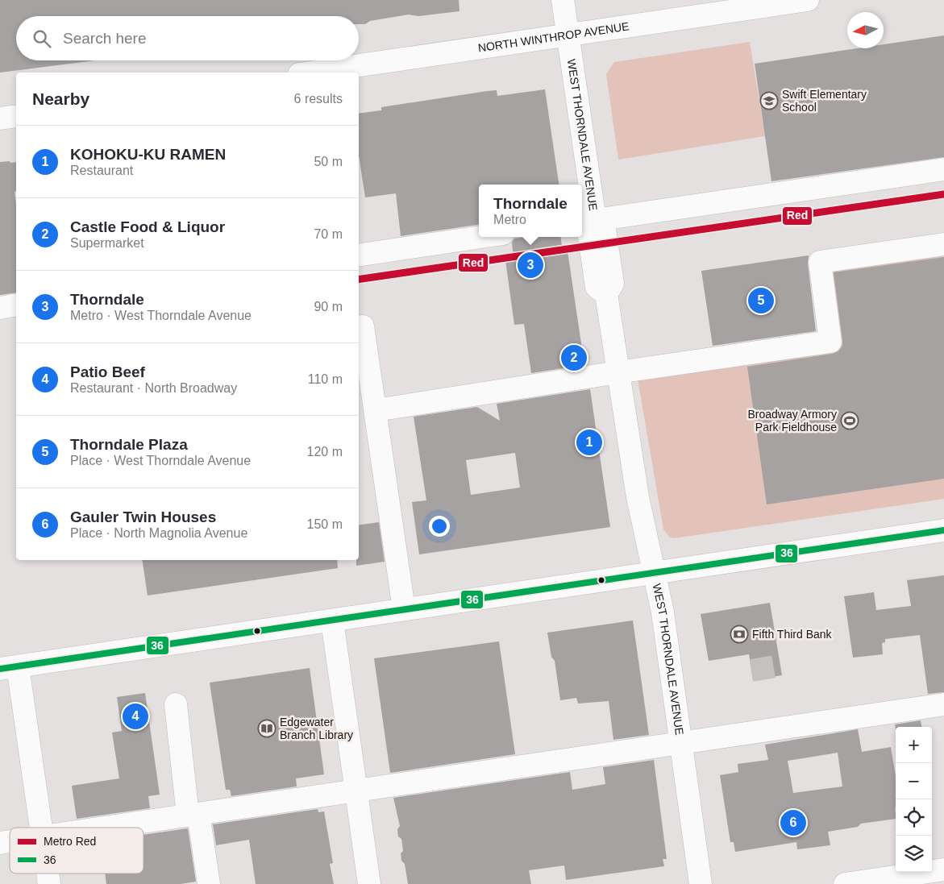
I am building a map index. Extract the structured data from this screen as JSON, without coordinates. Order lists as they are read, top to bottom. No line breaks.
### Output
{"streets":{"street":["NORTH WINTHROP AVENUE","WEST THORNDALE AVENUE"]},"crossings":[["NORTH WINTHROP AVENUE","WEST THORNDALE AVENUE"]],"places":{"school or university":["Swift Elementary School"],"sports":["Broadway Armory Park Fieldhouse"],"bank":["Fifth Third Bank"],"library":["Edgewater Branch Library"]},"lines":["metro line Red","transit line 36"],"legend":["Metro Red","36"],"north":"left","page":{"search":"Search here","heading":["Nearby","6 results"],"list":[{"mark":"1","name":"KOHOKU-KU RAMEN","note":"Restaurant","value":"50 m"},{"mark":"2","name":"Castle Food & Liquor","note":"Supermarket","value":"70 m"},{"mark":"3","name":"Thorndale","note":"Metro · West Thorndale Avenue","value":"90 m"},{"mark":"4","name":"Patio Beef","note":"Restaurant · North Broadway","value":"110 m"},{"mark":"5","name":"Thorndale Plaza","note":"Place · West Thorndale Avenue","value":"120 m"},{"mark":"6","name":"Gauler Twin Houses","note":"Place · North Magnolia Avenue","value":"150 m"}],"popup":["Thorndale","Metro"],"pins":["3","5","2","1","4","6"],"map_buttons":["+","−"]}}
